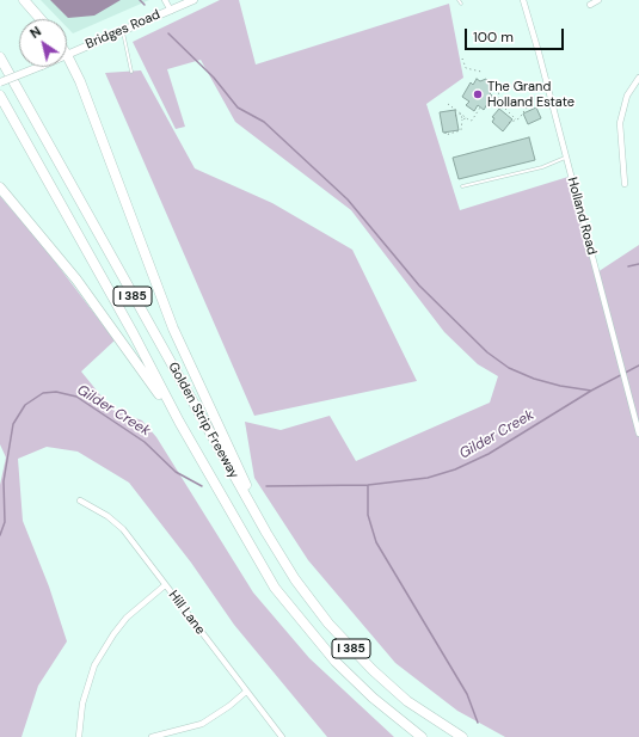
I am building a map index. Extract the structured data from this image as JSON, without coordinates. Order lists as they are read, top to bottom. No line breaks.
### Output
{"streets":{"highway":["I 385","Golden Strip Freeway"],"main road":["Bridges Road"],"street":["Holland Road","Hill Lane"]},"water":["Gilder Creek"],"places":["The Grand Holland Estate"],"scale_bar":"100 m","north":"top left"}
